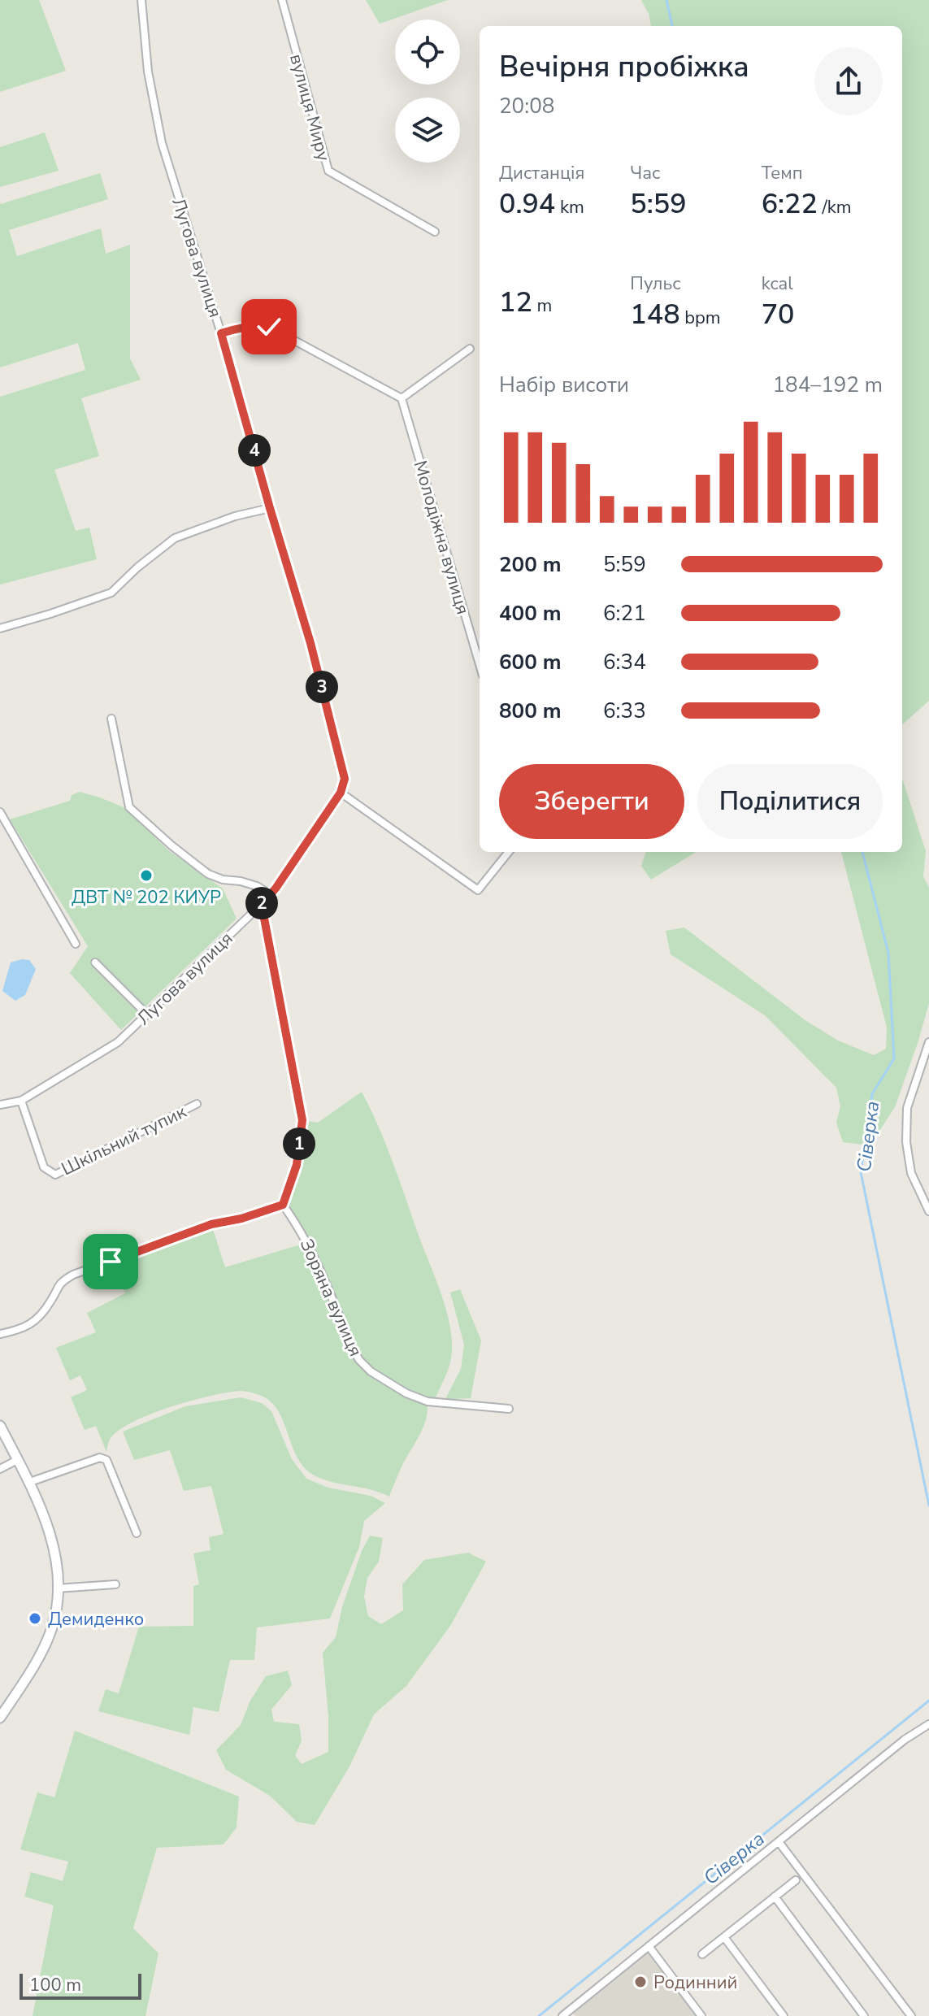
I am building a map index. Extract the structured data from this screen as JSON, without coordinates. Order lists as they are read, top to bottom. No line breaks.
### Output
{"streets":{"street":["вулиця Миру","Лугова вулиця","Молодіжна вулиця","Шкільний тупик","Зоряна вулиця"]},"crossings":[["Лугова вулиця","Шкільний тупик"]],"water":["Сіверка"],"places":["ДВТ № 202 КИУР","Демиденко","Родинний"],"scale_bar":"100 m","page":{"heading":["Вечірня пробіжка","20:08"],"stats":[["Дистанція","0.94 km"],["Час","5:59"],["Темп","6:22 /km"],["12 m"],["Пульс","148 bpm"],["kcal","70"]],"chart":["Набір висоти","184–192 m"],"pins":["4","3","2","1"],"list":[{"name":"200 m","note":"5:59"},{"name":"400 m","note":"6:21"},{"name":"600 m","note":"6:34"},{"name":"800 m","note":"6:33"}],"buttons":["Зберегти","Поділитися"],"scale":"100 m"}}
